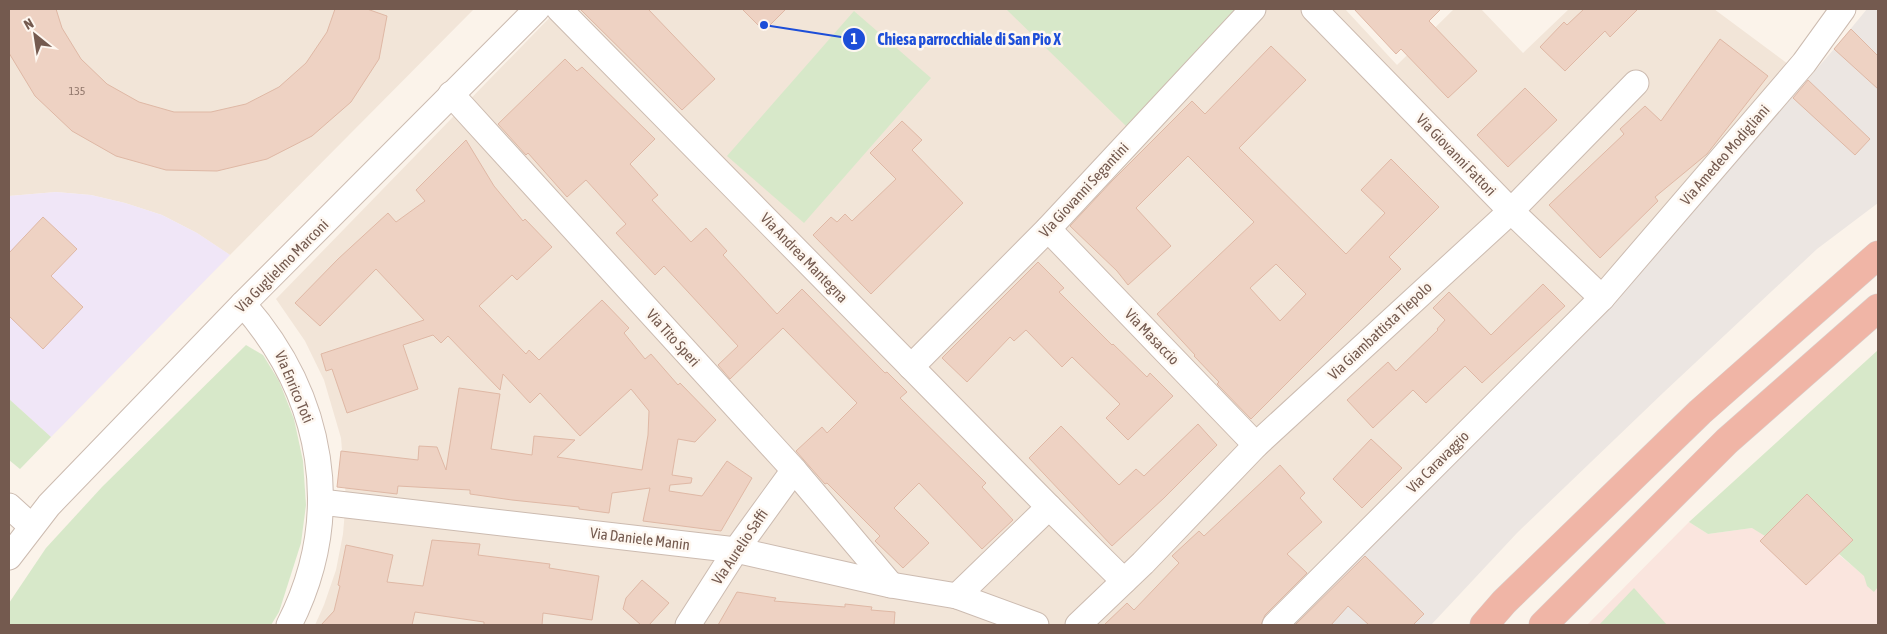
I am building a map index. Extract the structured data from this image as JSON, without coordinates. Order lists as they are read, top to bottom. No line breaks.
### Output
{"streets":{"street":["Via Giovanni Fattori","Via Amedeo Modigliani","Via Giovanni Segantini","Via Andrea Mantegna","Via Guglielmo Marconi","Via Giambattista Tiepolo","Via Masaccio","Via Tito Speri","Via Enrico Toti","Via Caravaggio","Via Daniele Manin","Via Aurelio Saffi"]},"crossings":[["Via Giovanni Fattori","Via Amedeo Modigliani"],["Via Giovanni Fattori","Via Giambattista Tiepolo"],["Via Giovanni Fattori","Via Caravaggio"],["Via Amedeo Modigliani","Via Caravaggio"],["Via Giovanni Segantini","Via Andrea Mantegna"],["Via Giovanni Segantini","Via Masaccio"],["Via Andrea Mantegna","Via Giambattista Tiepolo"],["Via Guglielmo Marconi","Via Tito Speri"],["Via Guglielmo Marconi","Via Enrico Toti"],["Via Giambattista Tiepolo","Via Masaccio"],["Via Tito Speri","Via Daniele Manin"],["Via Tito Speri","Via Aurelio Saffi"],["Via Enrico Toti","Via Daniele Manin"],["Via Daniele Manin","Via Aurelio Saffi"]],"places":["Chiesa parrocchiale di San Pio X"],"house_numbers":["135"],"north":"top left"}
